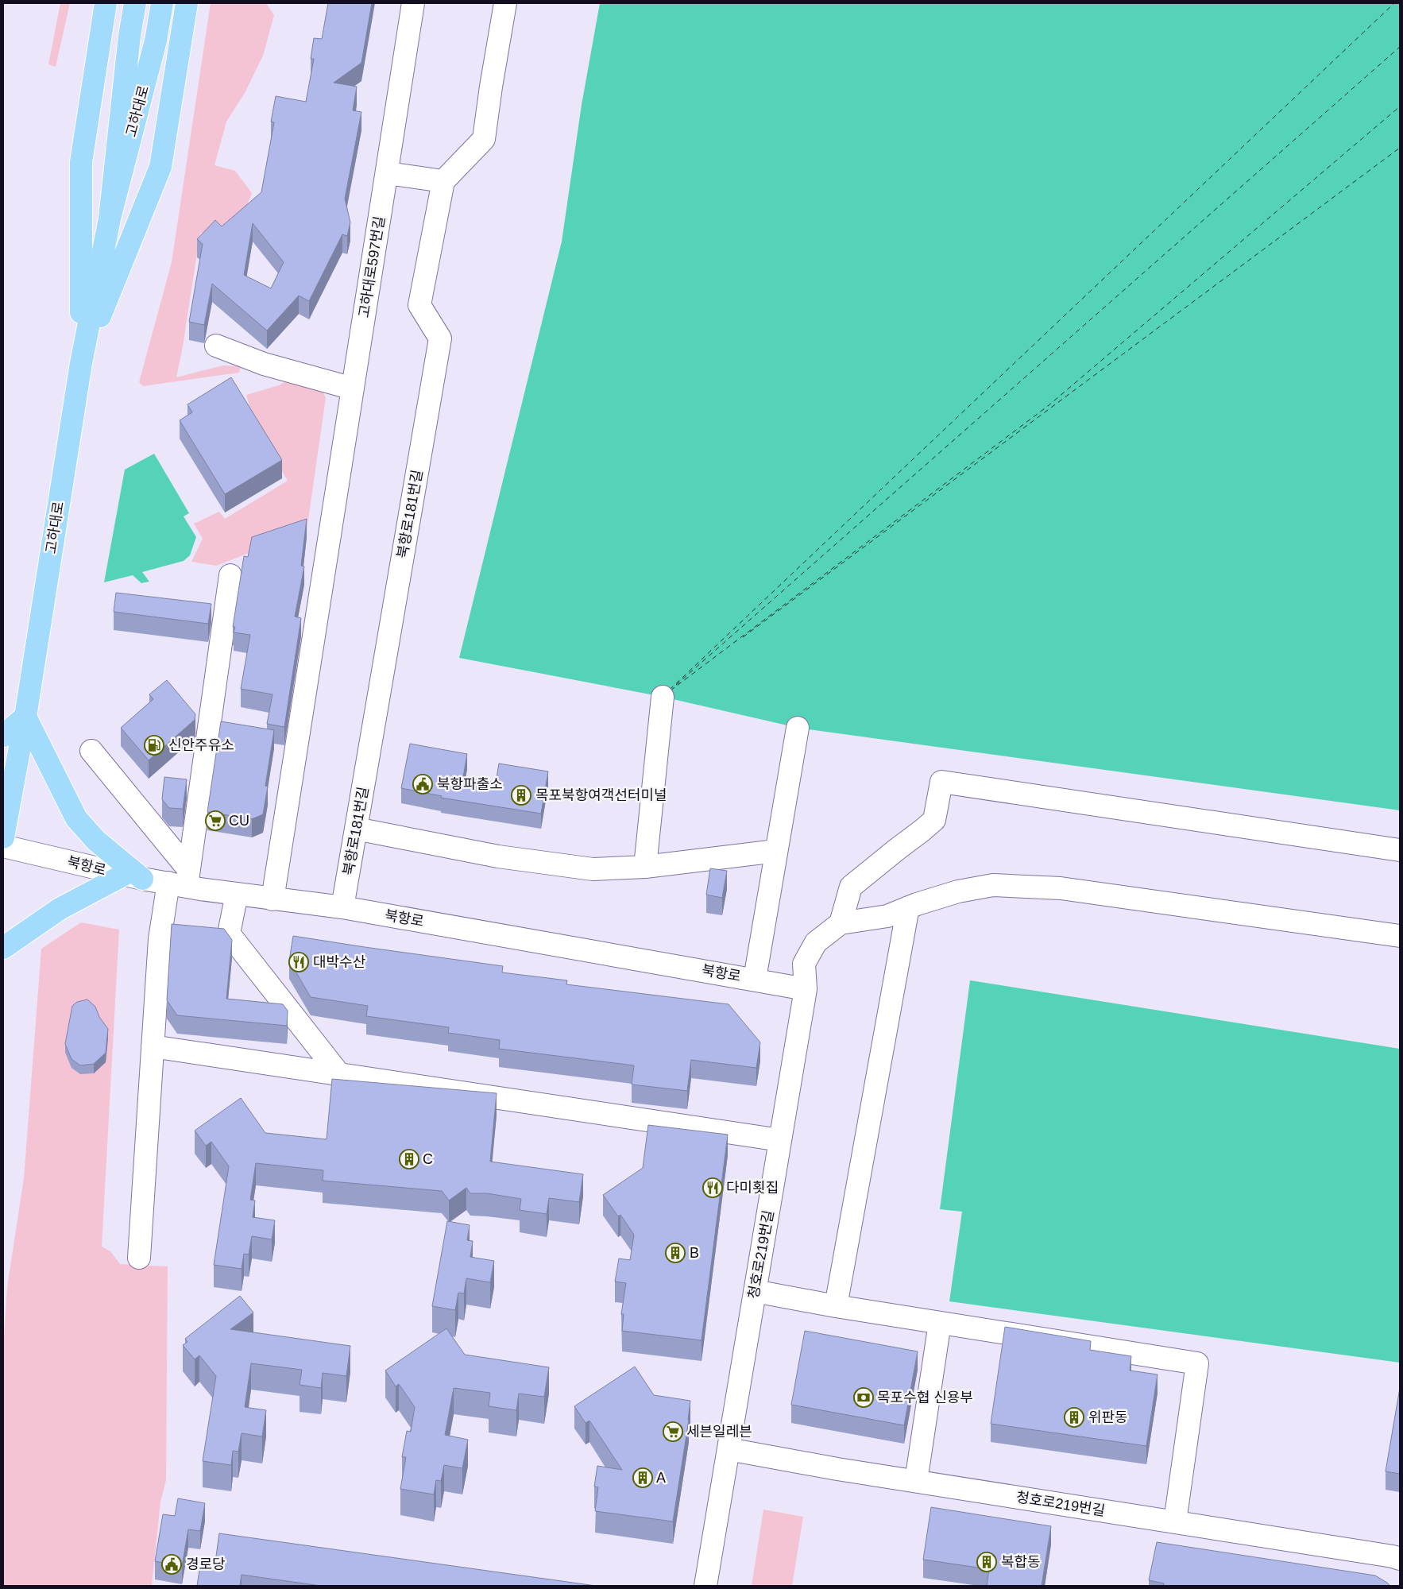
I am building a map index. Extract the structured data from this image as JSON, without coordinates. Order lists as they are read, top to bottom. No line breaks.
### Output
{"streets":{"main road":["고하대로"],"street":["고하대로597번길","북항로181번길","북항로","청호로219번길"]},"crossings":[["고하대로597번길","북항로"],["북항로181번길","북항로"],["북항로","청호로219번길"]],"places":{"fuel station":["신안주유소"],"public building":["북항파출소","경로당"],"building":["목포북항여객선터미널","C","B","위판동","A","복합동"],"supermarket":["CU","세븐일레븐"],"restaurant":["대박수산","다미횟집"],"bank":["목포수협 신용부"]}}
